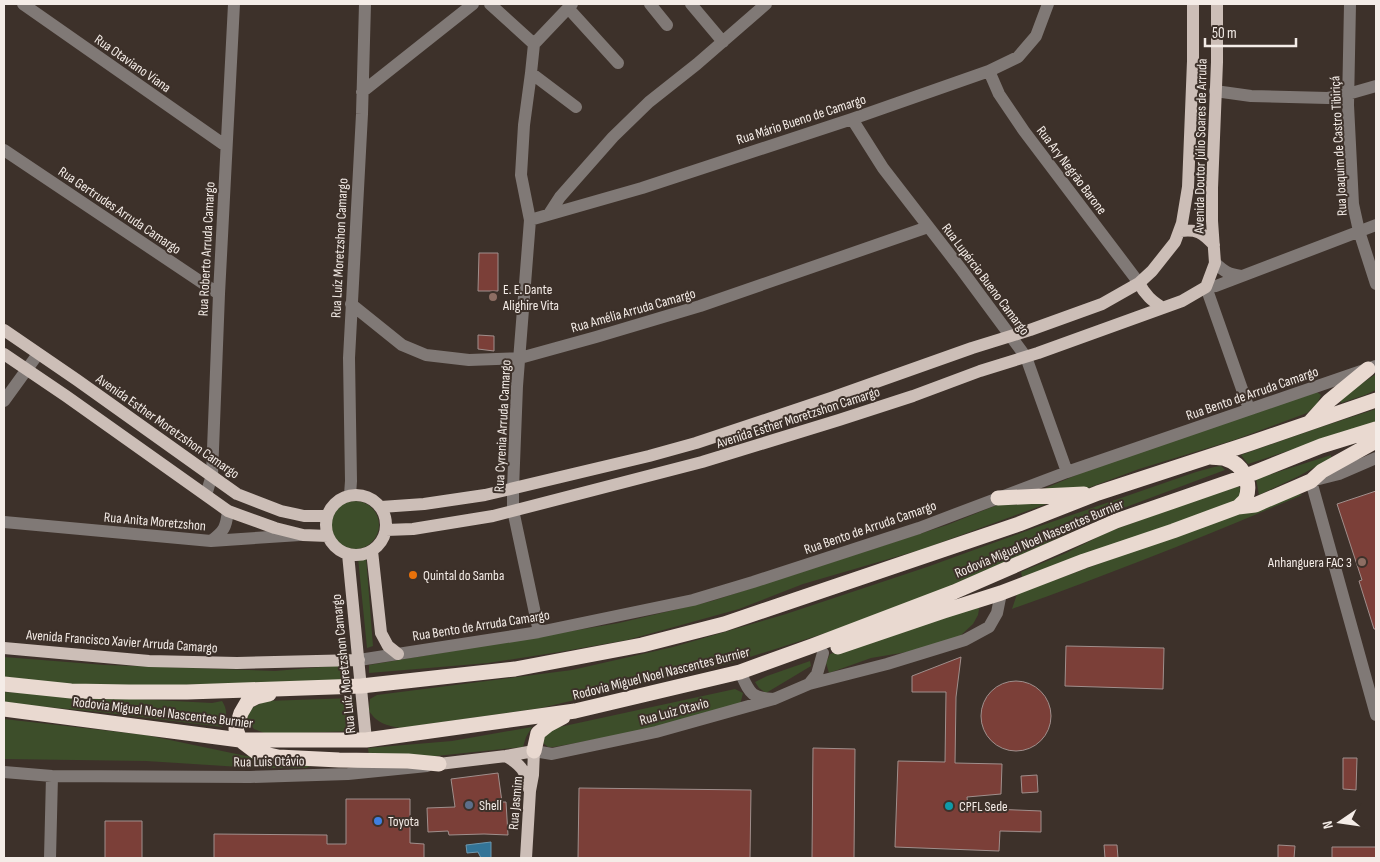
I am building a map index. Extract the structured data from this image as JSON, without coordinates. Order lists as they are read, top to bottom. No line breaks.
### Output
{"streets":{"highway":["Rodovia Miguel Noel Nascentes Burnier"],"main road":["Avenida Doutor Júlio Soares de Arruda","Rua Luíz Moretzshon Camargo","Avenida Esther Moretzshon Camargo","Avenida Francisco Xavier Arruda Camargo","Rua Luis Otávio","Rua Jasmim"],"street":["Rua Otaviano Viana","Rua Mário Bueno de Camargo","Rua Joaquim de Castro Tibiriçá","Rua Ary Negrão Barone","Rua Gertrudes Arruda Camargo","Rua Roberto Arruda Camargo","Rua Lupércio Bueno Camargo","Rua Amélia Arruda Camargo","Rua Bento de Arruda Camargo","Rua Cyrenia Arruda Camargo","Rua Anita Moretzshon","Rua Luiz Otavio"]},"crossings":[["Rua Otaviano Viana","Rua Roberto Arruda Camargo"],["Rua Mário Bueno de Camargo","Rua Ary Negrão Barone"],["Rua Mário Bueno de Camargo","Rua Lupércio Bueno Camargo"],["Rua Mário Bueno de Camargo","Rua Cyrenia Arruda Camargo"],["Avenida Doutor Júlio Soares de Arruda","Avenida Esther Moretzshon Camargo"],["Rua Ary Negrão Barone","Avenida Esther Moretzshon Camargo"],["Rua Gertrudes Arruda Camargo","Rua Roberto Arruda Camargo"],["Rua Luíz Moretzshon Camargo","Rua Amélia Arruda Camargo"],["Rua Luíz Moretzshon Camargo","Rua Bento de Arruda Camargo"],["Rua Luíz Moretzshon Camargo","Avenida Esther Moretzshon Camargo"],["Rua Luíz Moretzshon Camargo","Rodovia Miguel Noel Nascentes Burnier"],["Rua Luíz Moretzshon Camargo","Avenida Francisco Xavier Arruda Camargo"],["Rua Roberto Arruda Camargo","Avenida Esther Moretzshon Camargo"],["Rua Lupércio Bueno Camargo","Rua Amélia Arruda Camargo"],["Rua Lupércio Bueno Camargo","Rua Bento de Arruda Camargo"],["Rua Lupércio Bueno Camargo","Avenida Esther Moretzshon Camargo"],["Rua Amélia Arruda Camargo","Rua Cyrenia Arruda Camargo"],["Rua Bento de Arruda Camargo","Rua Cyrenia Arruda Camargo"],["Rua Bento de Arruda Camargo","Avenida Francisco Xavier Arruda Camargo"],["Avenida Esther Moretzshon Camargo","Rua Cyrenia Arruda Camargo"],["Rua Luiz Otavio","Rua Luis Otávio"],["Rua Luiz Otavio","Rua Jasmim"],["Rua Luis Otávio","Rua Jasmim"]],"places":["E. E. Dante Alighire Vita","Anhanguera FAC 3","Quintal do Samba","Shell","CPFL Sede","Toyota"],"scale_bar":"50 m","north":"left"}
